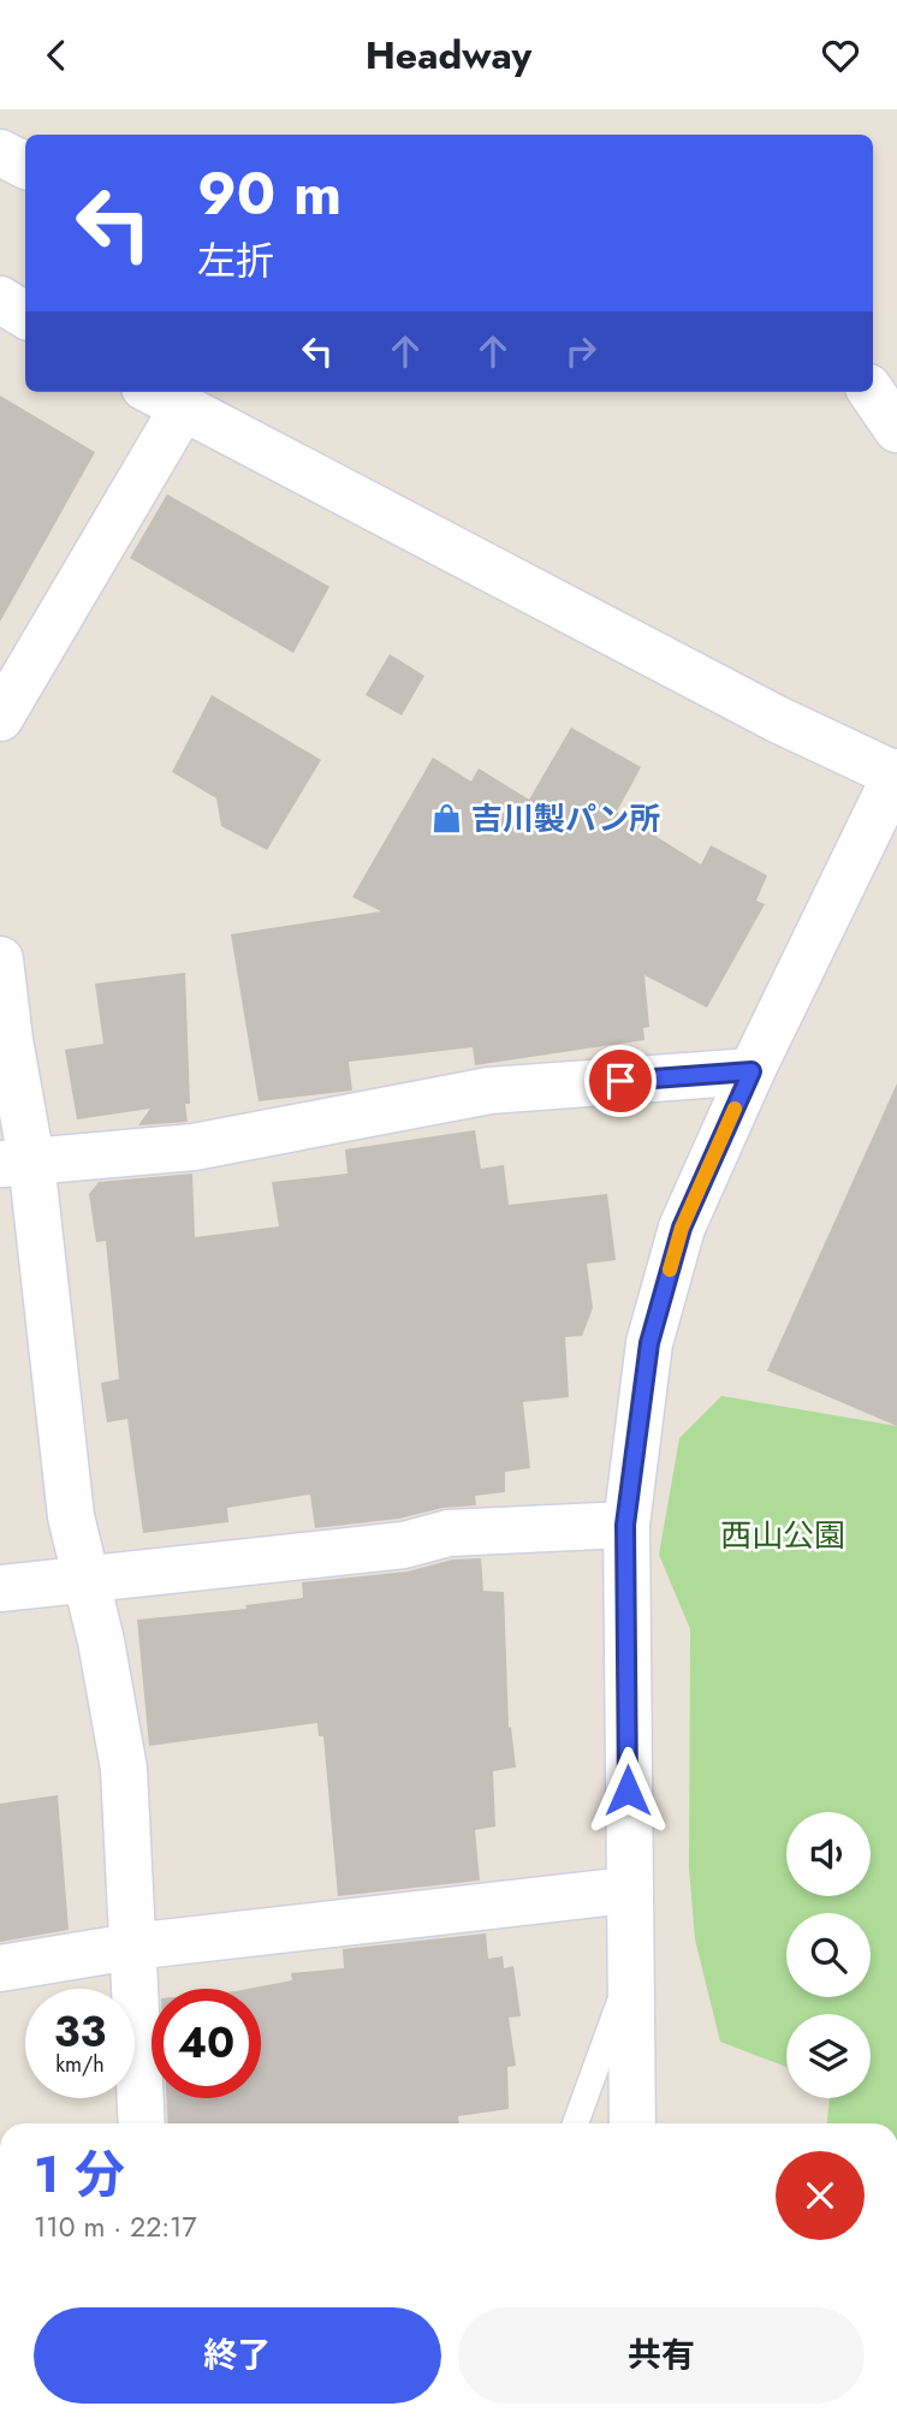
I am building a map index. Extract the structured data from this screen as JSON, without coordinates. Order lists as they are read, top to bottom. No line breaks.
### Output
{"parks":["西山公園"],"places":{"shop":["吉川製パン所"]},"page":{"header":"Headway","turn":["90 m","左折"],"speed":"33 km/h","limit":"40","heading":["1 分","110 m · 22:17"],"buttons":["終了","共有"]}}
